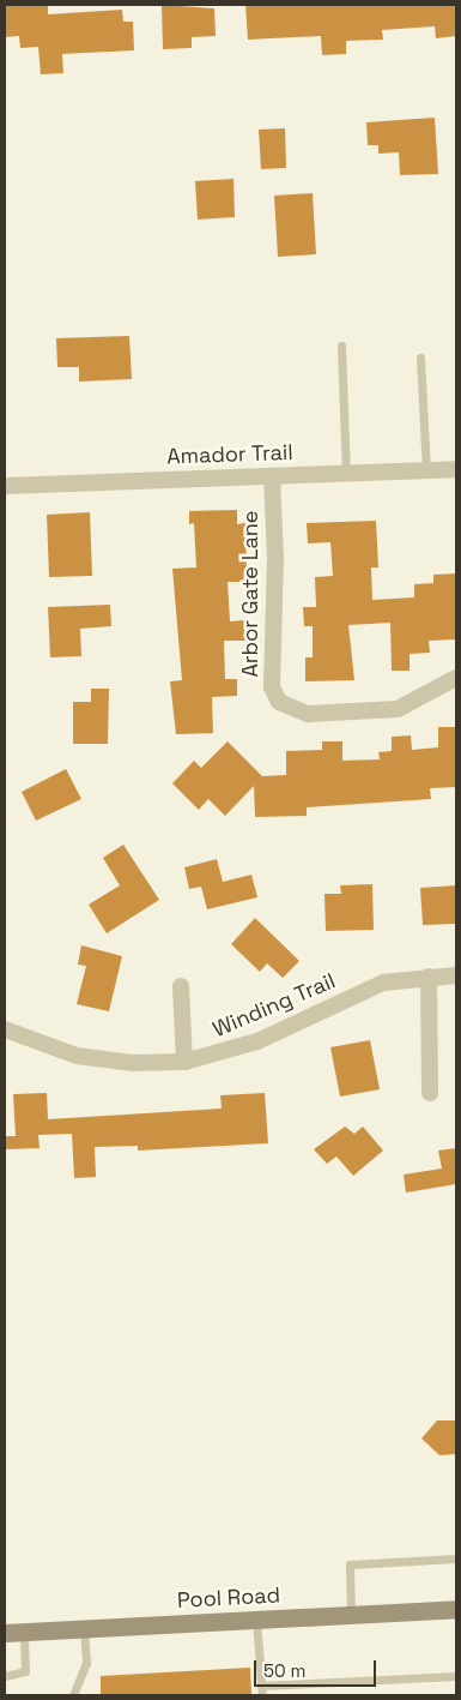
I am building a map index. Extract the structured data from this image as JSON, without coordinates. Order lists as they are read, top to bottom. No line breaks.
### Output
{"streets":{"main road":["Pool Road"],"street":["Amador Trail","Arbor Gate Lane","Winding Trail"]},"crossings":[["Amador Trail","Arbor Gate Lane"]],"scale_bar":"50 m"}
